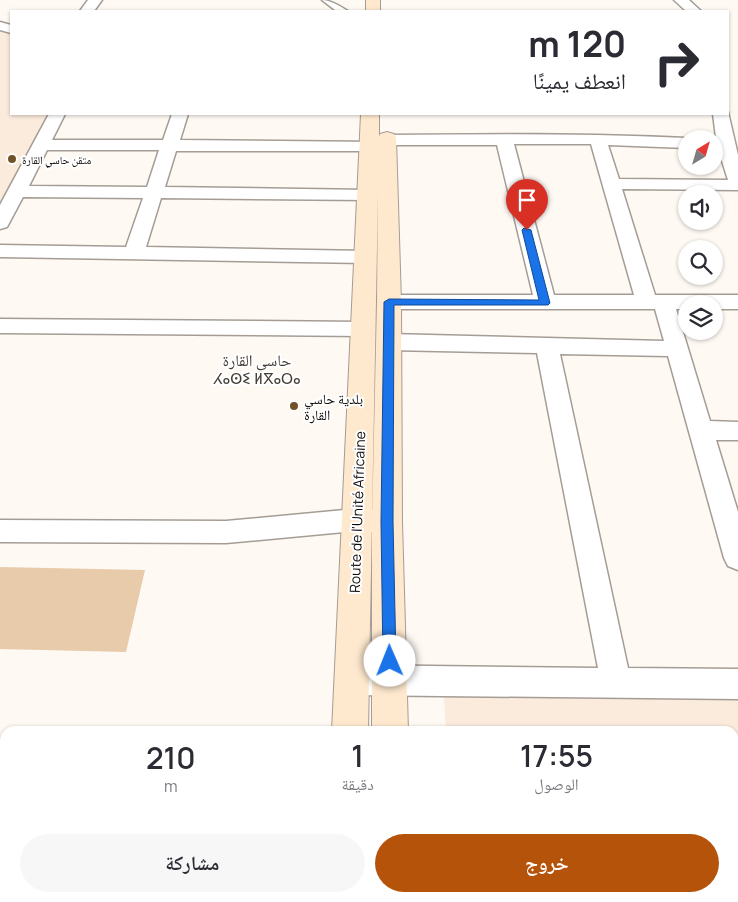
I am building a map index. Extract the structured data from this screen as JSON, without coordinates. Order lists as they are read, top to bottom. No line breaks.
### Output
{"streets":{"main road":["Route de l'Unité Africaine"]},"districts":["حاسي القارة ⵃⴰⵙⵉ ⵍⴳⴰⵔⴰ"],"places":["متقن حاسي القارة","بلدية حاسي القارة"],"north":"top right","page":{"turn":["120 m","انعطف يمينًا"],"eta":["17:55","الوصول","1","دقيقة","210","m"],"buttons":["خروج","مشاركة"]}}
